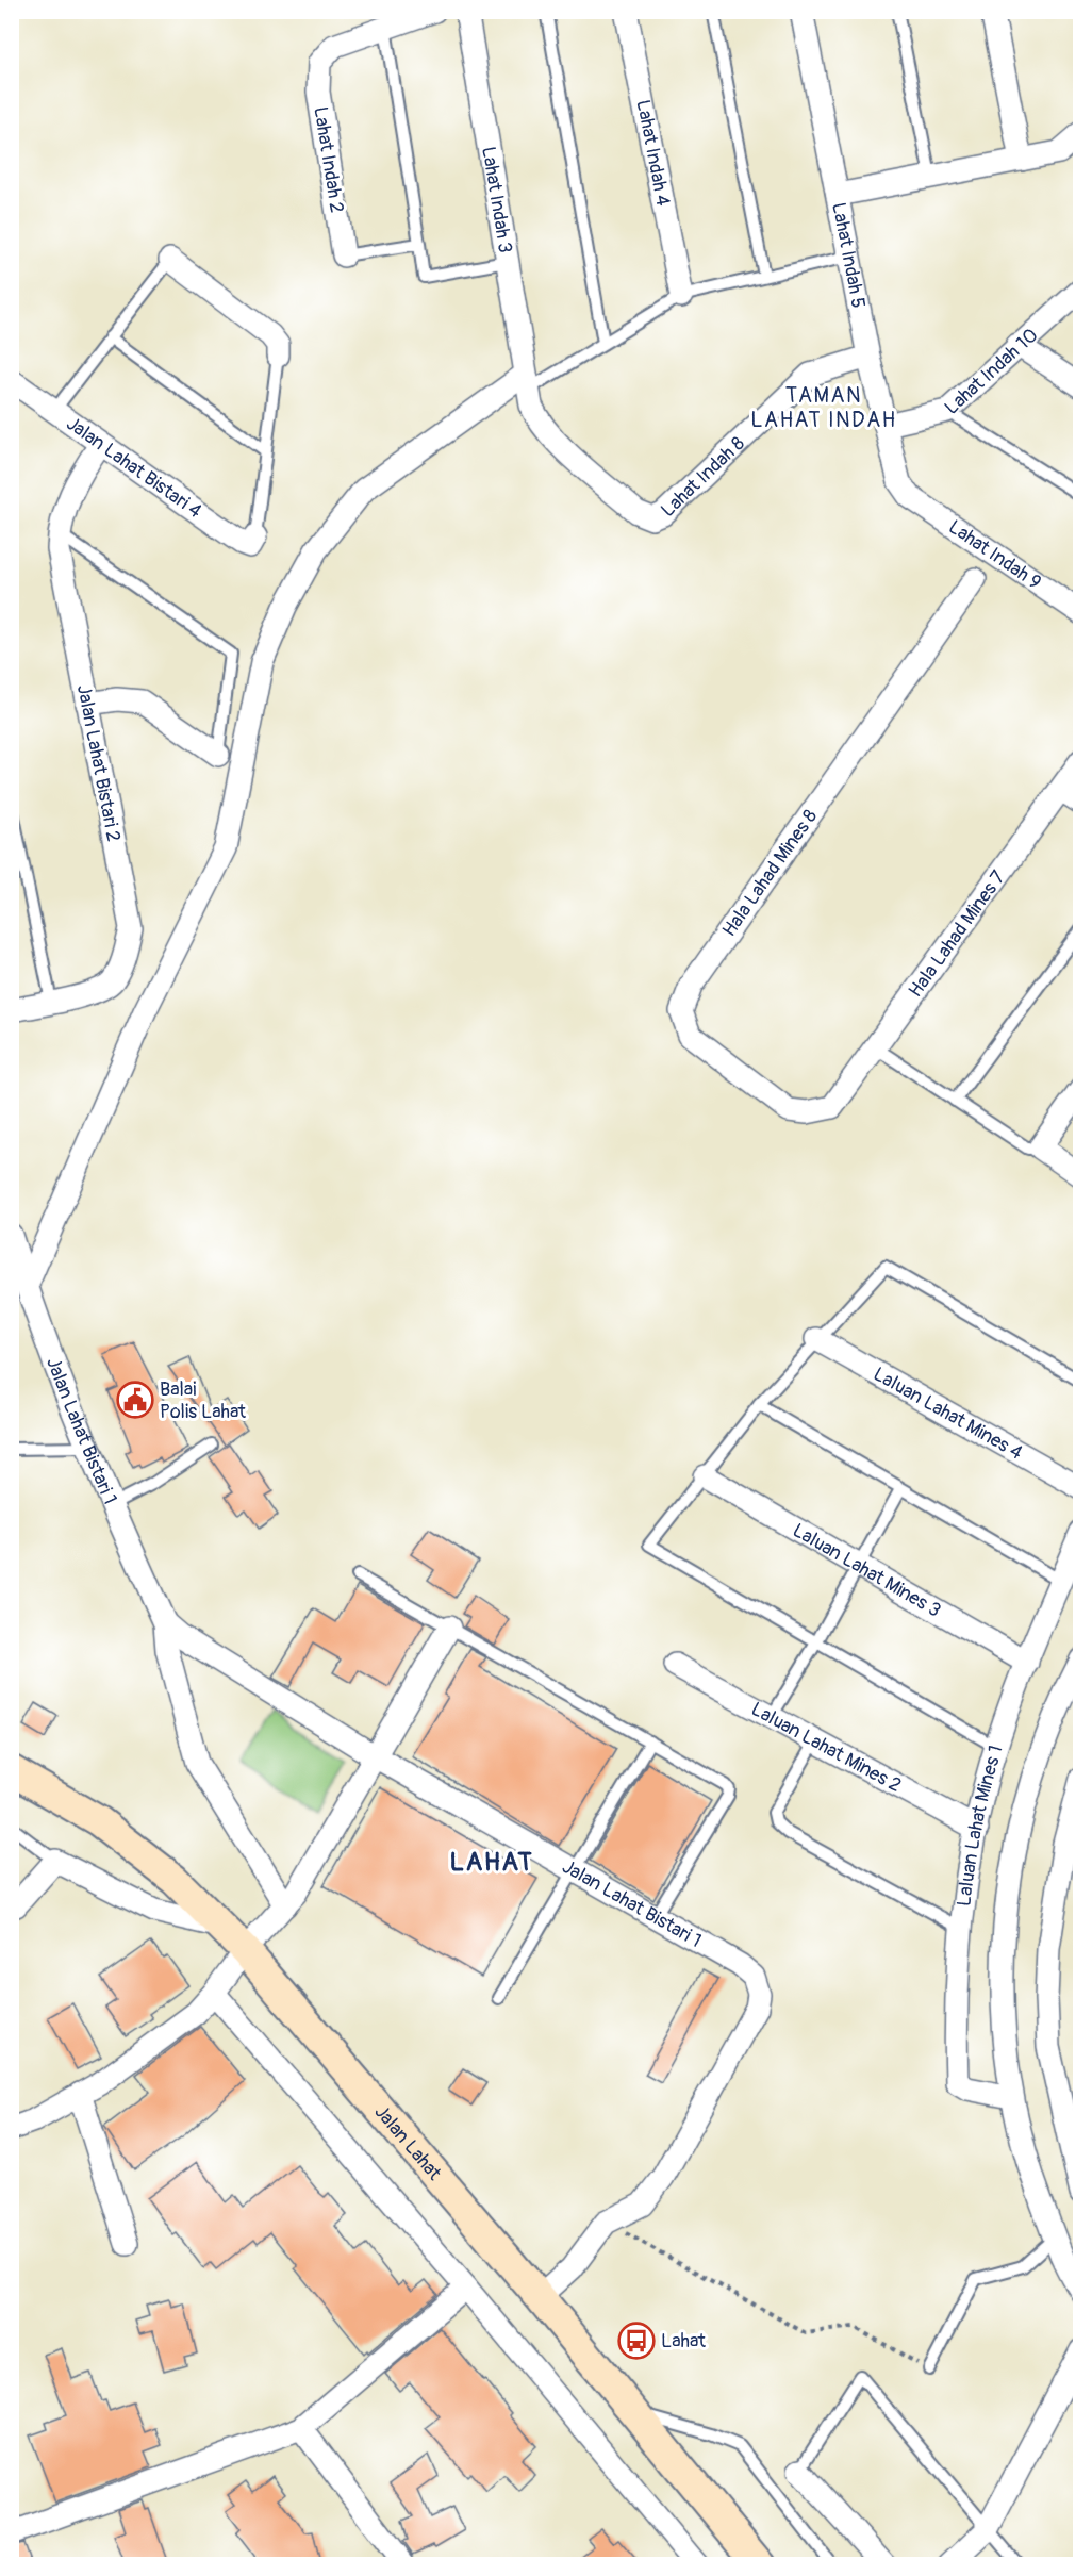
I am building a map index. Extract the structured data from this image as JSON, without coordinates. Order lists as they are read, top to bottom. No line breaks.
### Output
{"streets":{"main road":["Jalan Lahat"],"street":["Lahat Indah 4","Lahat Indah 2","Lahat Indah 3","Lahat Indah 5","Lahat Indah 10","Jalan Lahat Bistari 4","Lahat Indah 8","Lahat Indah 9","Jalan Lahat Bistari 2","Hala Lahad Mines 8","Hala Lahad Mines 7","Laluan Lahat Mines 4","Jalan Lahat Bistari 1","Laluan Lahat Mines 3","Laluan Lahat Mines 2","Laluan Lahat Mines 1"]},"crossings":[["Lahat Indah 3","Lahat Indah 8"],["Lahat Indah 5","Lahat Indah 10"],["Lahat Indah 5","Lahat Indah 8"],["Lahat Indah 5","Lahat Indah 9"],["Jalan Lahat Bistari 4","Jalan Lahat Bistari 2"],["Hala Lahad Mines 8","Hala Lahad Mines 7"],["Jalan Lahat Bistari 1","Jalan Lahat"],["Laluan Lahat Mines 3","Laluan Lahat Mines 1"],["Laluan Lahat Mines 2","Laluan Lahat Mines 1"]],"districts":["TAMAN LAHAT INDAH","LAHAT"],"places":{"public building":["Balai Polis Lahat"],"bus stop":["Lahat"]}}
